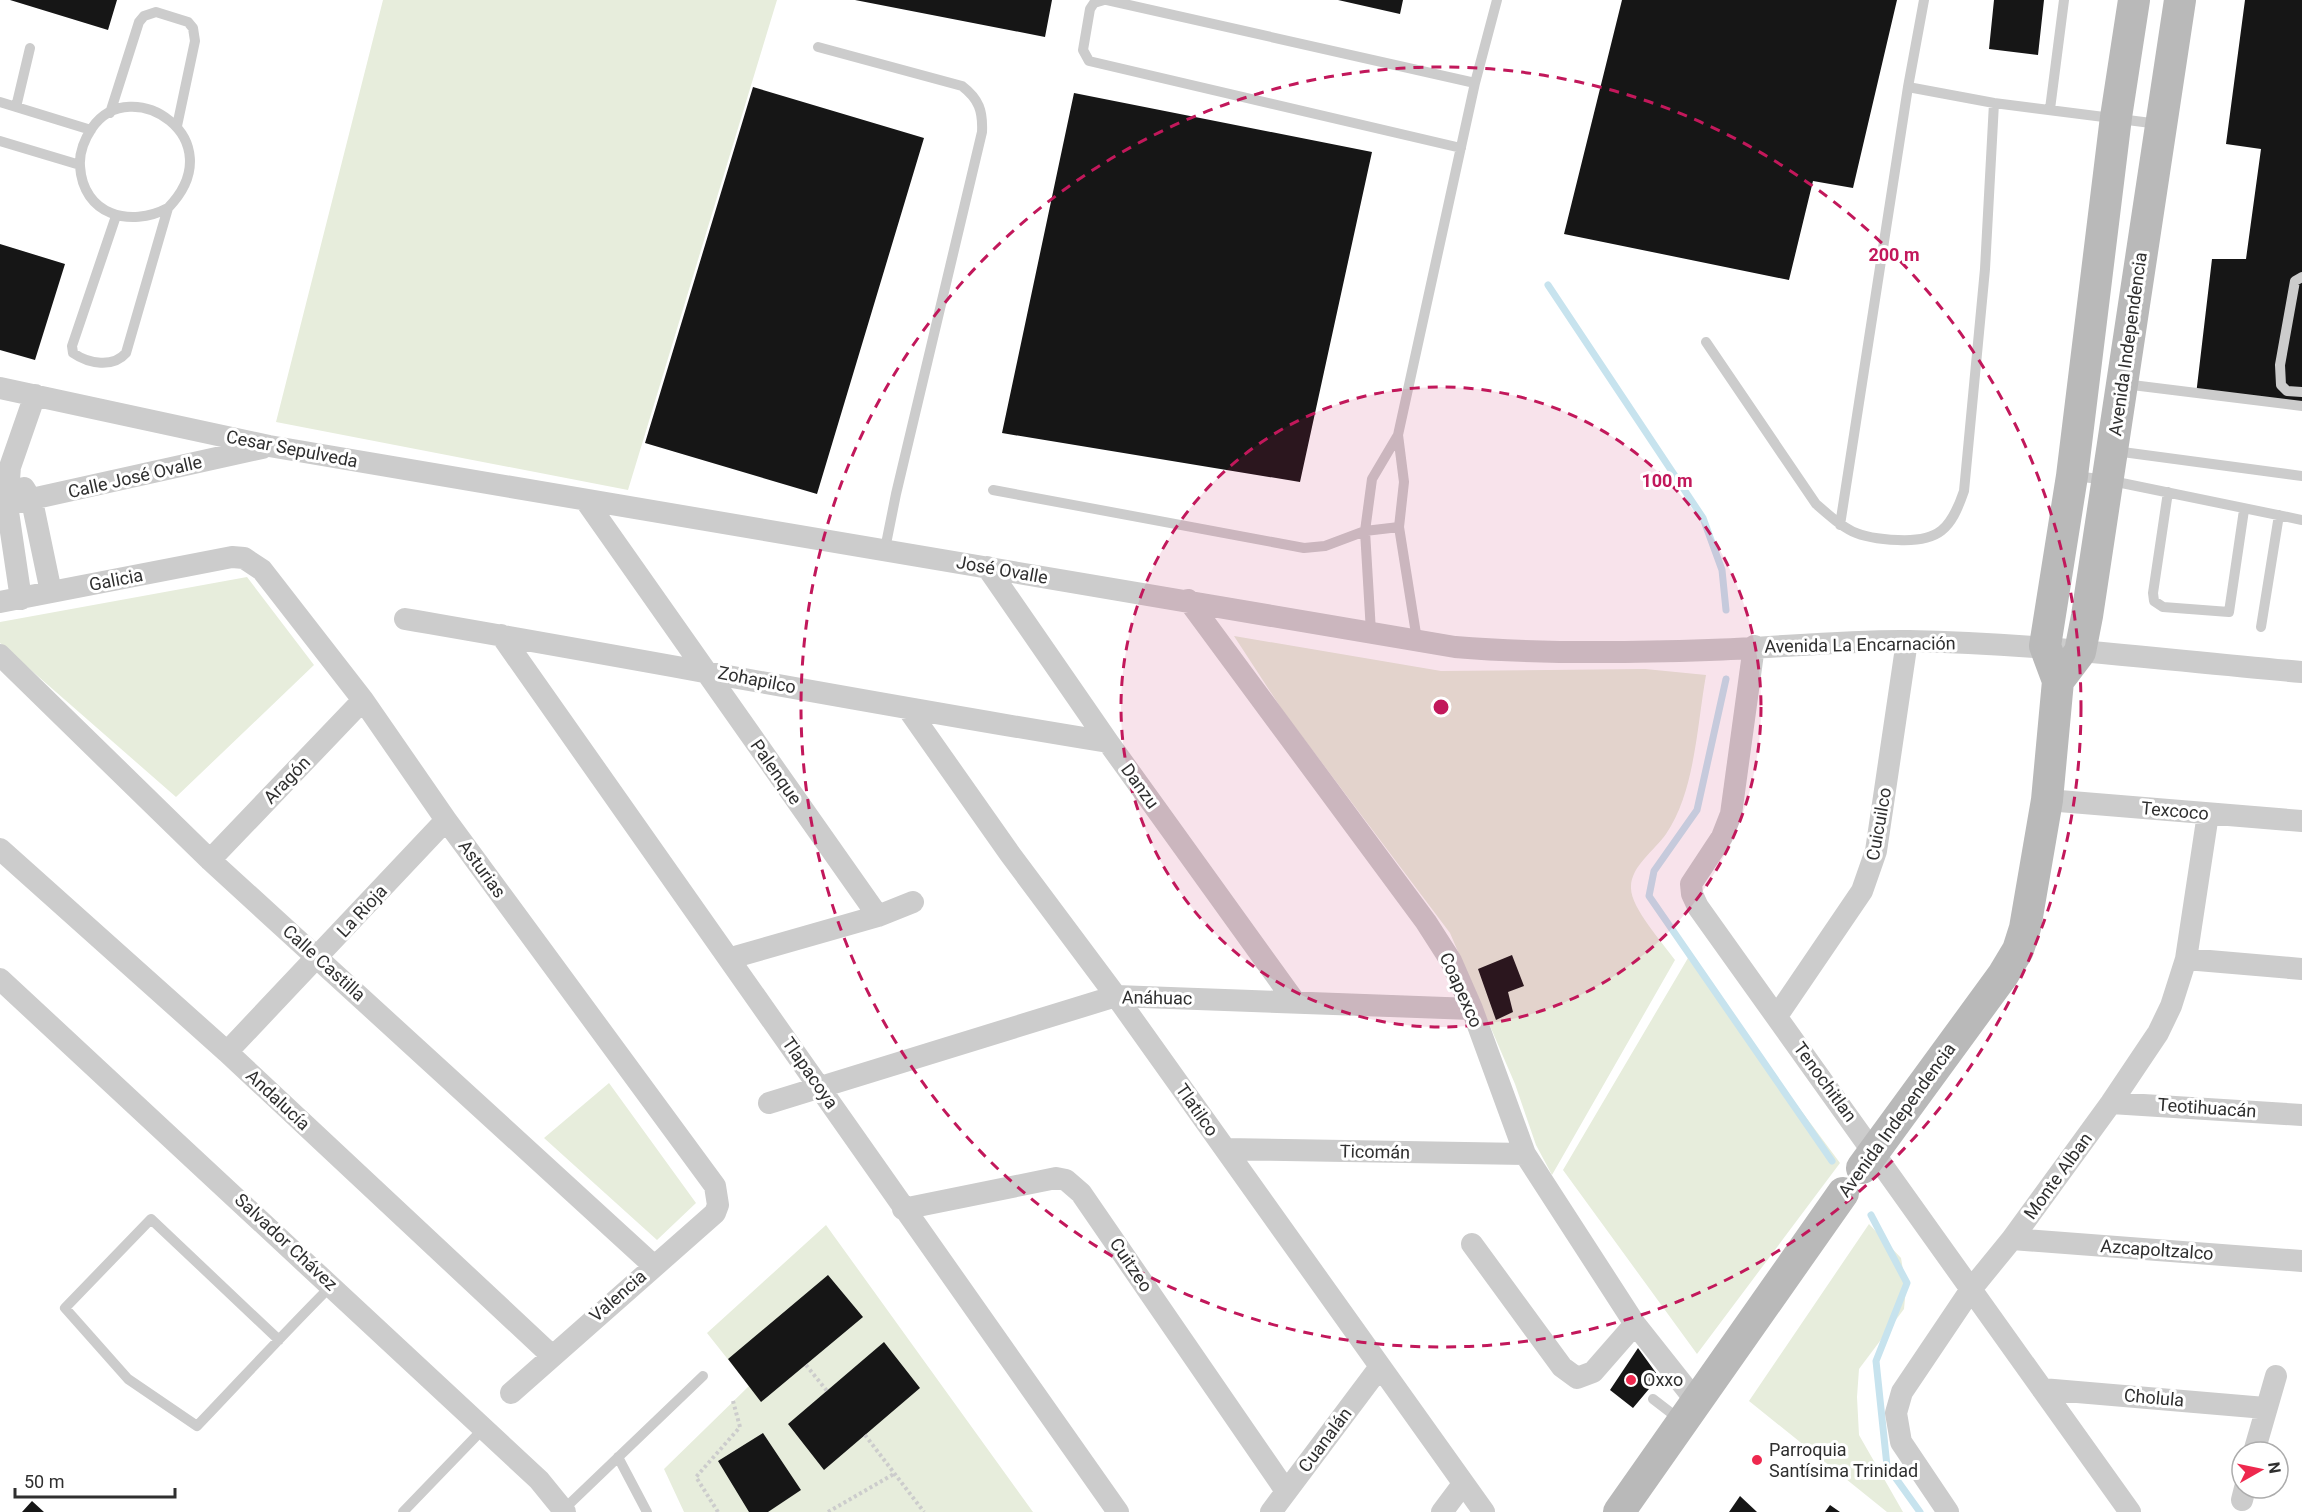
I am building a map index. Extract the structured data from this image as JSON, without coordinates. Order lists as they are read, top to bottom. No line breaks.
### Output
{"streets":{"street":["Avenida Independencia","Cesar Sepulveda","Calle José Ovalle","José Ovalle","Galicia","Avenida La Encarnación","Zohapilco","Palenque","Aragón","Danzu","Texcoco","Cuicuilco","Asturias","La Rioja","Calle Castilla","Coapexco","Anáhuac","Tlapacoya","Tenochitlan","Andalucía","Teotihuacán","Tlatilco","Ticomán","Monte Alban","Salvador Chávez","Azcapoltzalco","Cuitzeo","Valencia","Cholula","Cuanalán"]},"crossings":[["Avenida Independencia","Avenida La Encarnación"],["Avenida Independencia","Texcoco"],["Avenida Independencia","Coapexco"],["Avenida Independencia","Tenochitlan"],["Cesar Sepulveda","Calle José Ovalle"],["Cesar Sepulveda","José Ovalle"],["Cesar Sepulveda","Palenque"],["José Ovalle","Avenida La Encarnación"],["José Ovalle","Palenque"],["José Ovalle","Danzu"],["José Ovalle","Coapexco"],["Galicia","Asturias"],["Avenida La Encarnación","Cuicuilco"],["Avenida La Encarnación","Tenochitlan"],["Zohapilco","Palenque"],["Zohapilco","Danzu"],["Zohapilco","Tlapacoya"],["Zohapilco","Tlatilco"],["Aragón","Asturias"],["Aragón","Calle Castilla"],["Danzu","Anáhuac"],["Texcoco","Monte Alban"],["Cuicuilco","Tenochitlan"],["Asturias","La Rioja"],["Asturias","Valencia"],["La Rioja","Calle Castilla"],["La Rioja","Andalucía"],["Calle Castilla","Valencia"],["Coapexco","Anáhuac"],["Coapexco","Ticomán"],["Anáhuac","Tlapacoya"],["Anáhuac","Tlatilco"],["Tlapacoya","Cuitzeo"],["Tenochitlan","Monte Alban"],["Tenochitlan","Cholula"],["Andalucía","Valencia"],["Teotihuacán","Monte Alban"],["Tlatilco","Ticomán"],["Tlatilco","Cuanalán"],["Monte Alban","Azcapoltzalco"],["Cuitzeo","Cuanalán"]],"places":["Oxxo","Parroquia Santísima Trinidad"],"scale_bar":"50 m","north":"right","rings":["200 m","100 m"]}
